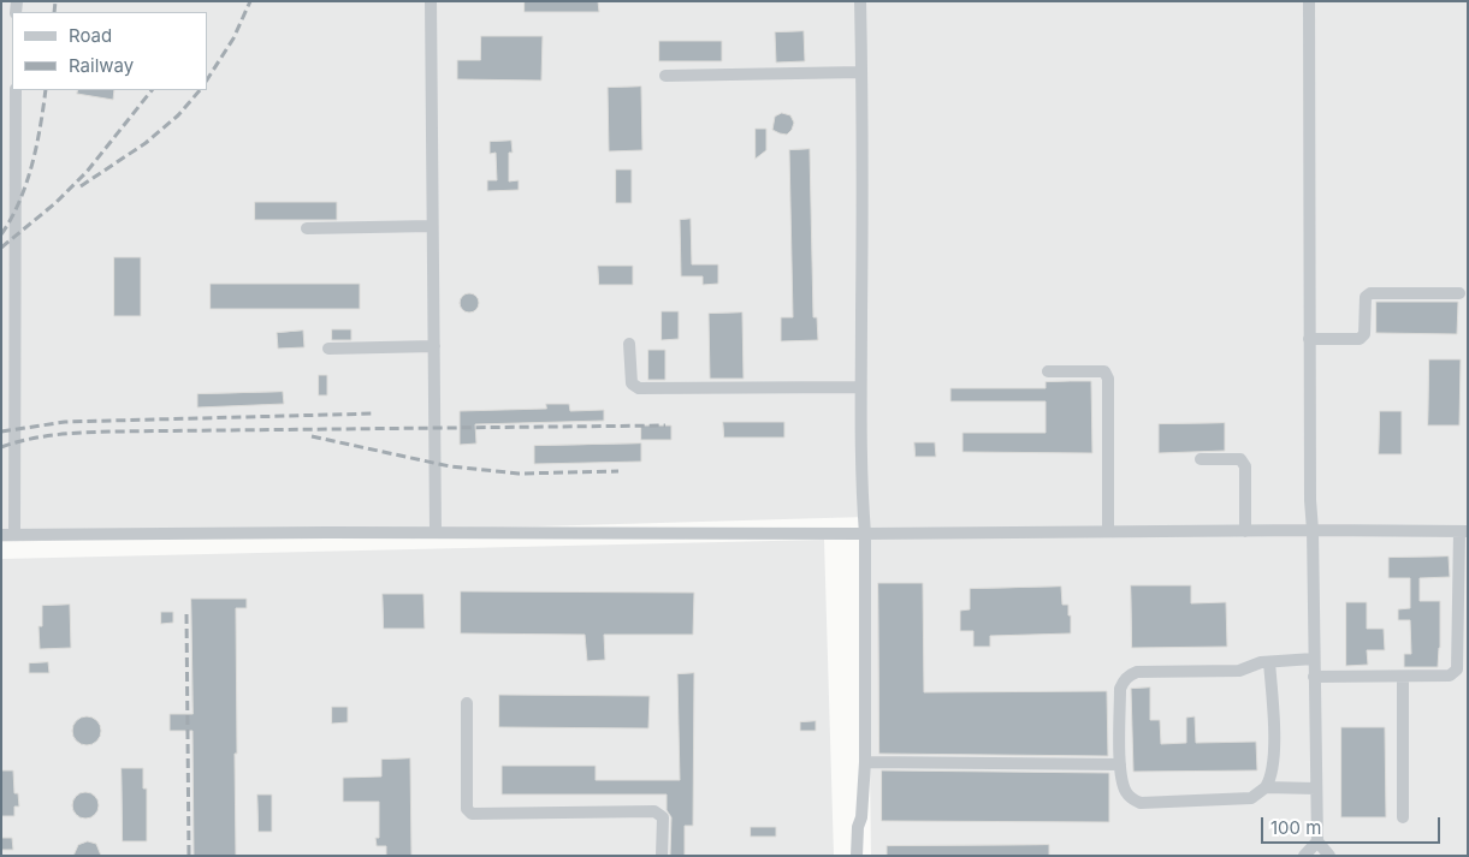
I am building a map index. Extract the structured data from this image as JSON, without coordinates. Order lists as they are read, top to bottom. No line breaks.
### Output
{"legend":["Road","Railway"],"scale_bar":"100 m"}
